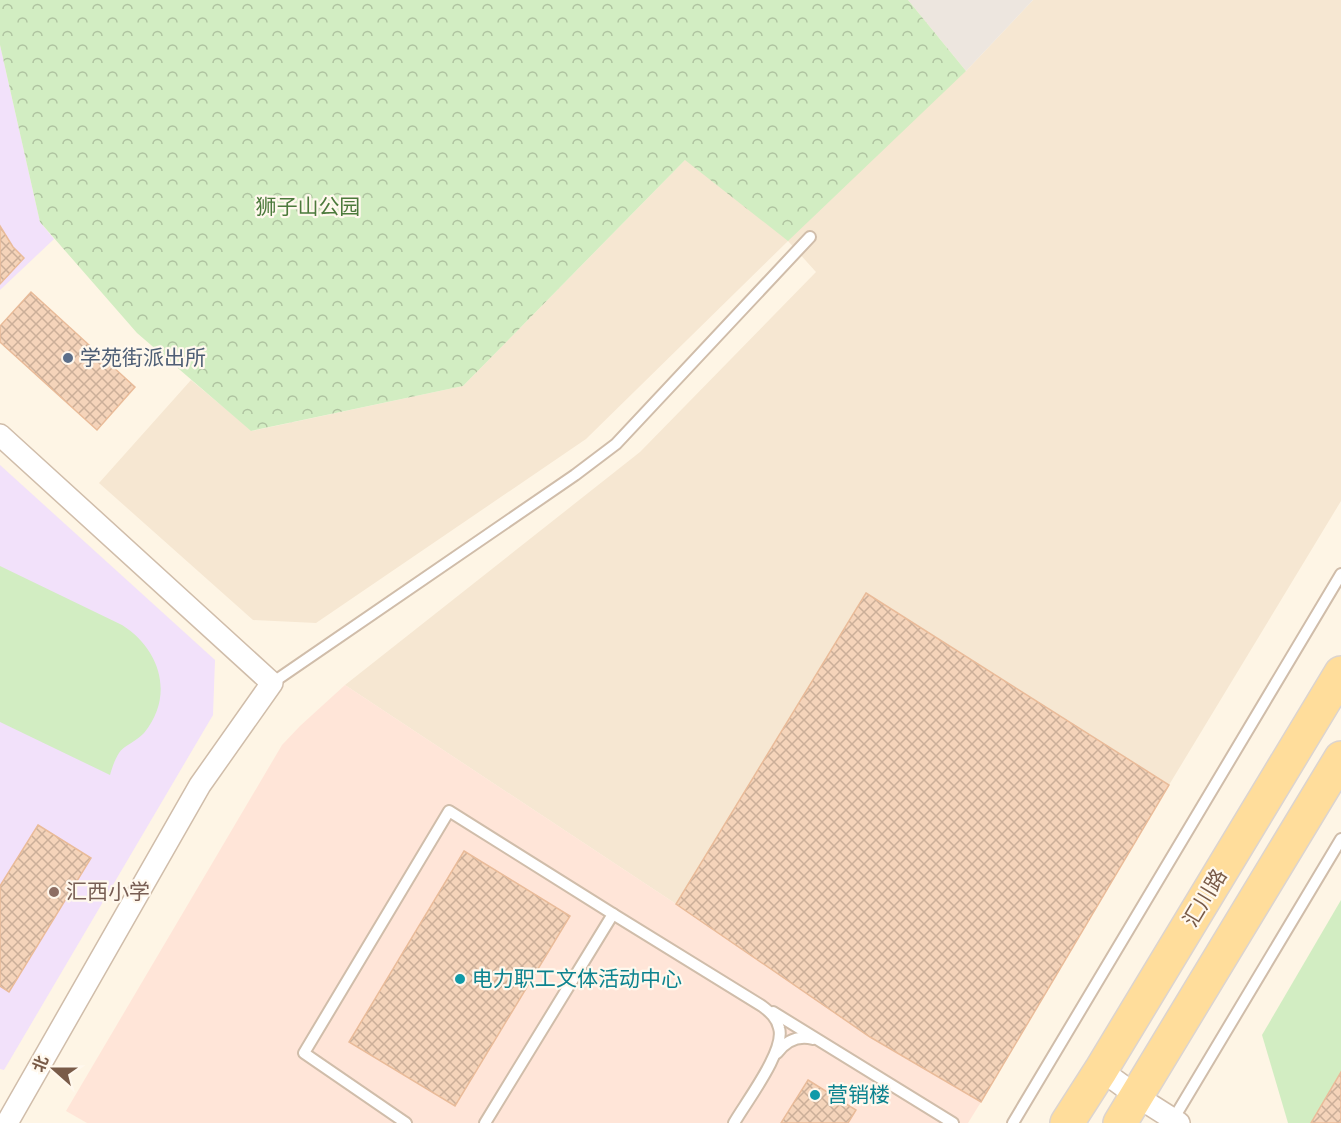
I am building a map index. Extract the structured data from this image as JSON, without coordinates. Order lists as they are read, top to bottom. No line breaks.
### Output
{"streets":{"main road":["汇川路"]},"parks":["狮子山公园"],"places":["学苑街派出所","汇西小学","电力职工文体活动中心","营销楼"],"north":"left"}
